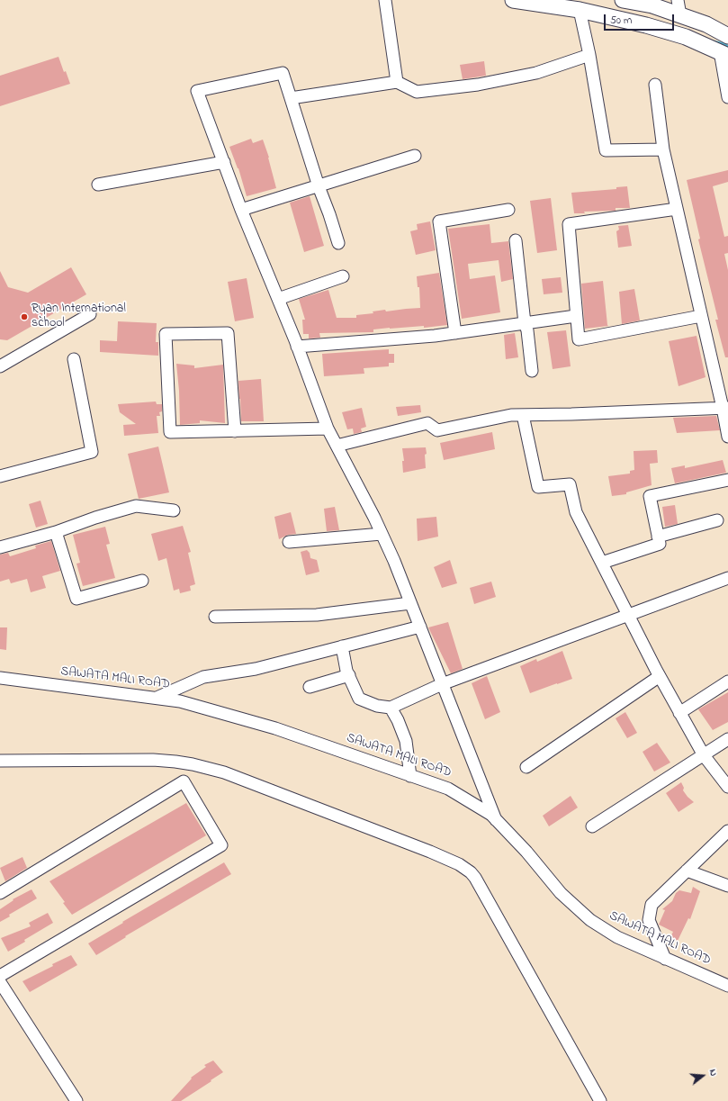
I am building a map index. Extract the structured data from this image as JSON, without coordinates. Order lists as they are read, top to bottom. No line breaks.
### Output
{"streets":{"street":["SAWATA MALI ROAD"]},"places":["Ryan International school"],"scale_bar":"50 m","north":"right"}
